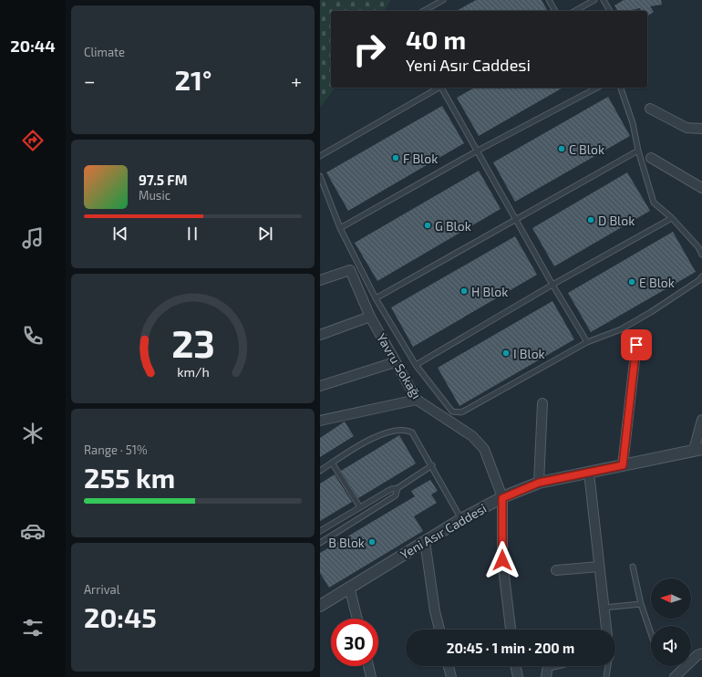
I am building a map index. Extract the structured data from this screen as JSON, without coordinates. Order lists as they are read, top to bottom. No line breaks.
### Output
{"streets":{"street":["Yavru Sokağı","Yeni Asır Caddesi"]},"crossings":[["Yavru Sokağı","Yeni Asır Caddesi"]],"places":["C Blok","F Blok","D Blok","G Blok","E Blok","H Blok","I Blok","B Blok"],"north":"left","page":{"tabs":"20:44","tile":["Climate",["Range · 51%","255 km"],["Arrival","20:45"]],"turn":["40 m","Yeni Asır Caddesi"],"heat":["−","21°","+"],"song":["97.5 FM","Music"],"limit":"30","trip":"20:45 · 1 min · 200 m","gauge":["23","km/h"]}}
